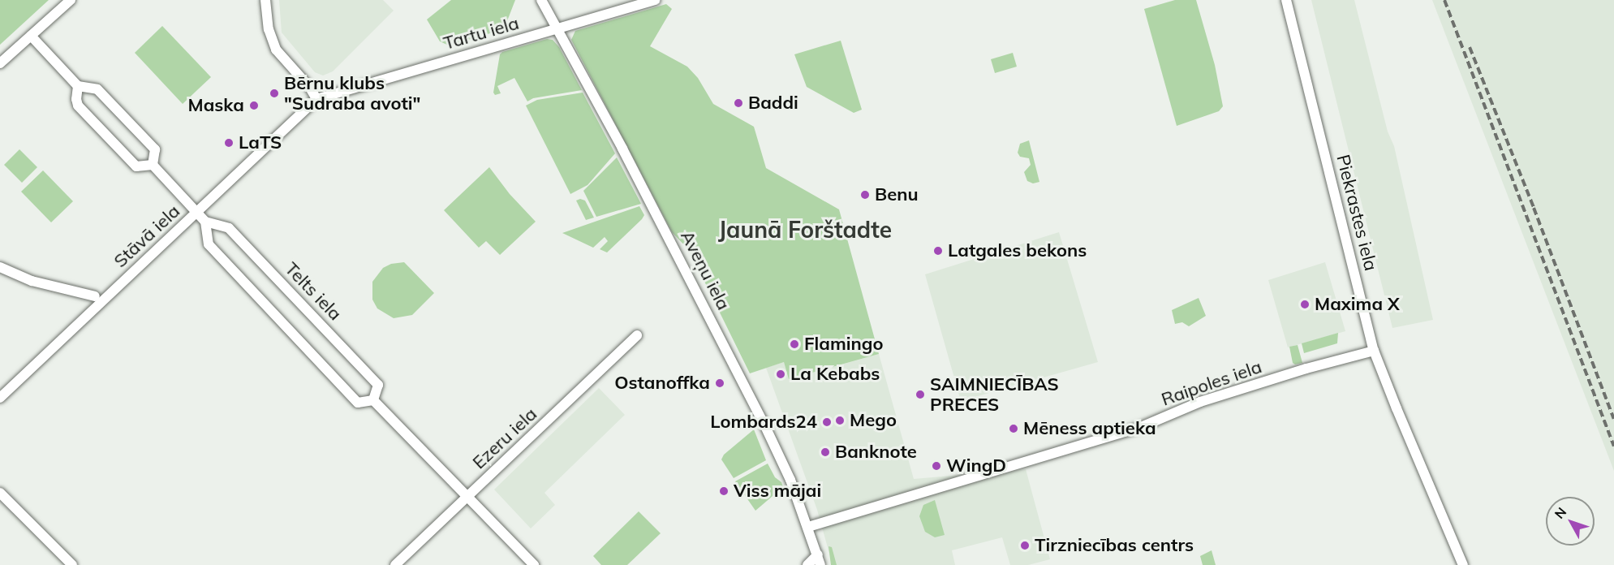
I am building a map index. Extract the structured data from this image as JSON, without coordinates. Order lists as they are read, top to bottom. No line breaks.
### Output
{"streets":{"street":["Tartu iela","Piekrastes iela","Stāvā iela","Aveņu iela","Telts iela","Raipoles iela","Ezeru iela"]},"crossings":[["Tartu iela","Stāvā iela"],["Tartu iela","Aveņu iela"],["Piekrastes iela","Raipoles iela"],["Aveņu iela","Raipoles iela"]],"districts":["Jaunā Forštadte"],"places":["Bērnu klubs \"Sudraba avoti\"","Baddi","Maska","LaTS","Benu","Latgales bekons","Maxima X","Flamingo","La Kebabs","Ostanoffka","SAIMNIECĪBAS PRECES","Mego","Lombards24","Mēness aptieka","Banknote","WingD","Viss mājai","Tirzniecības centrs"],"north":"top left"}
